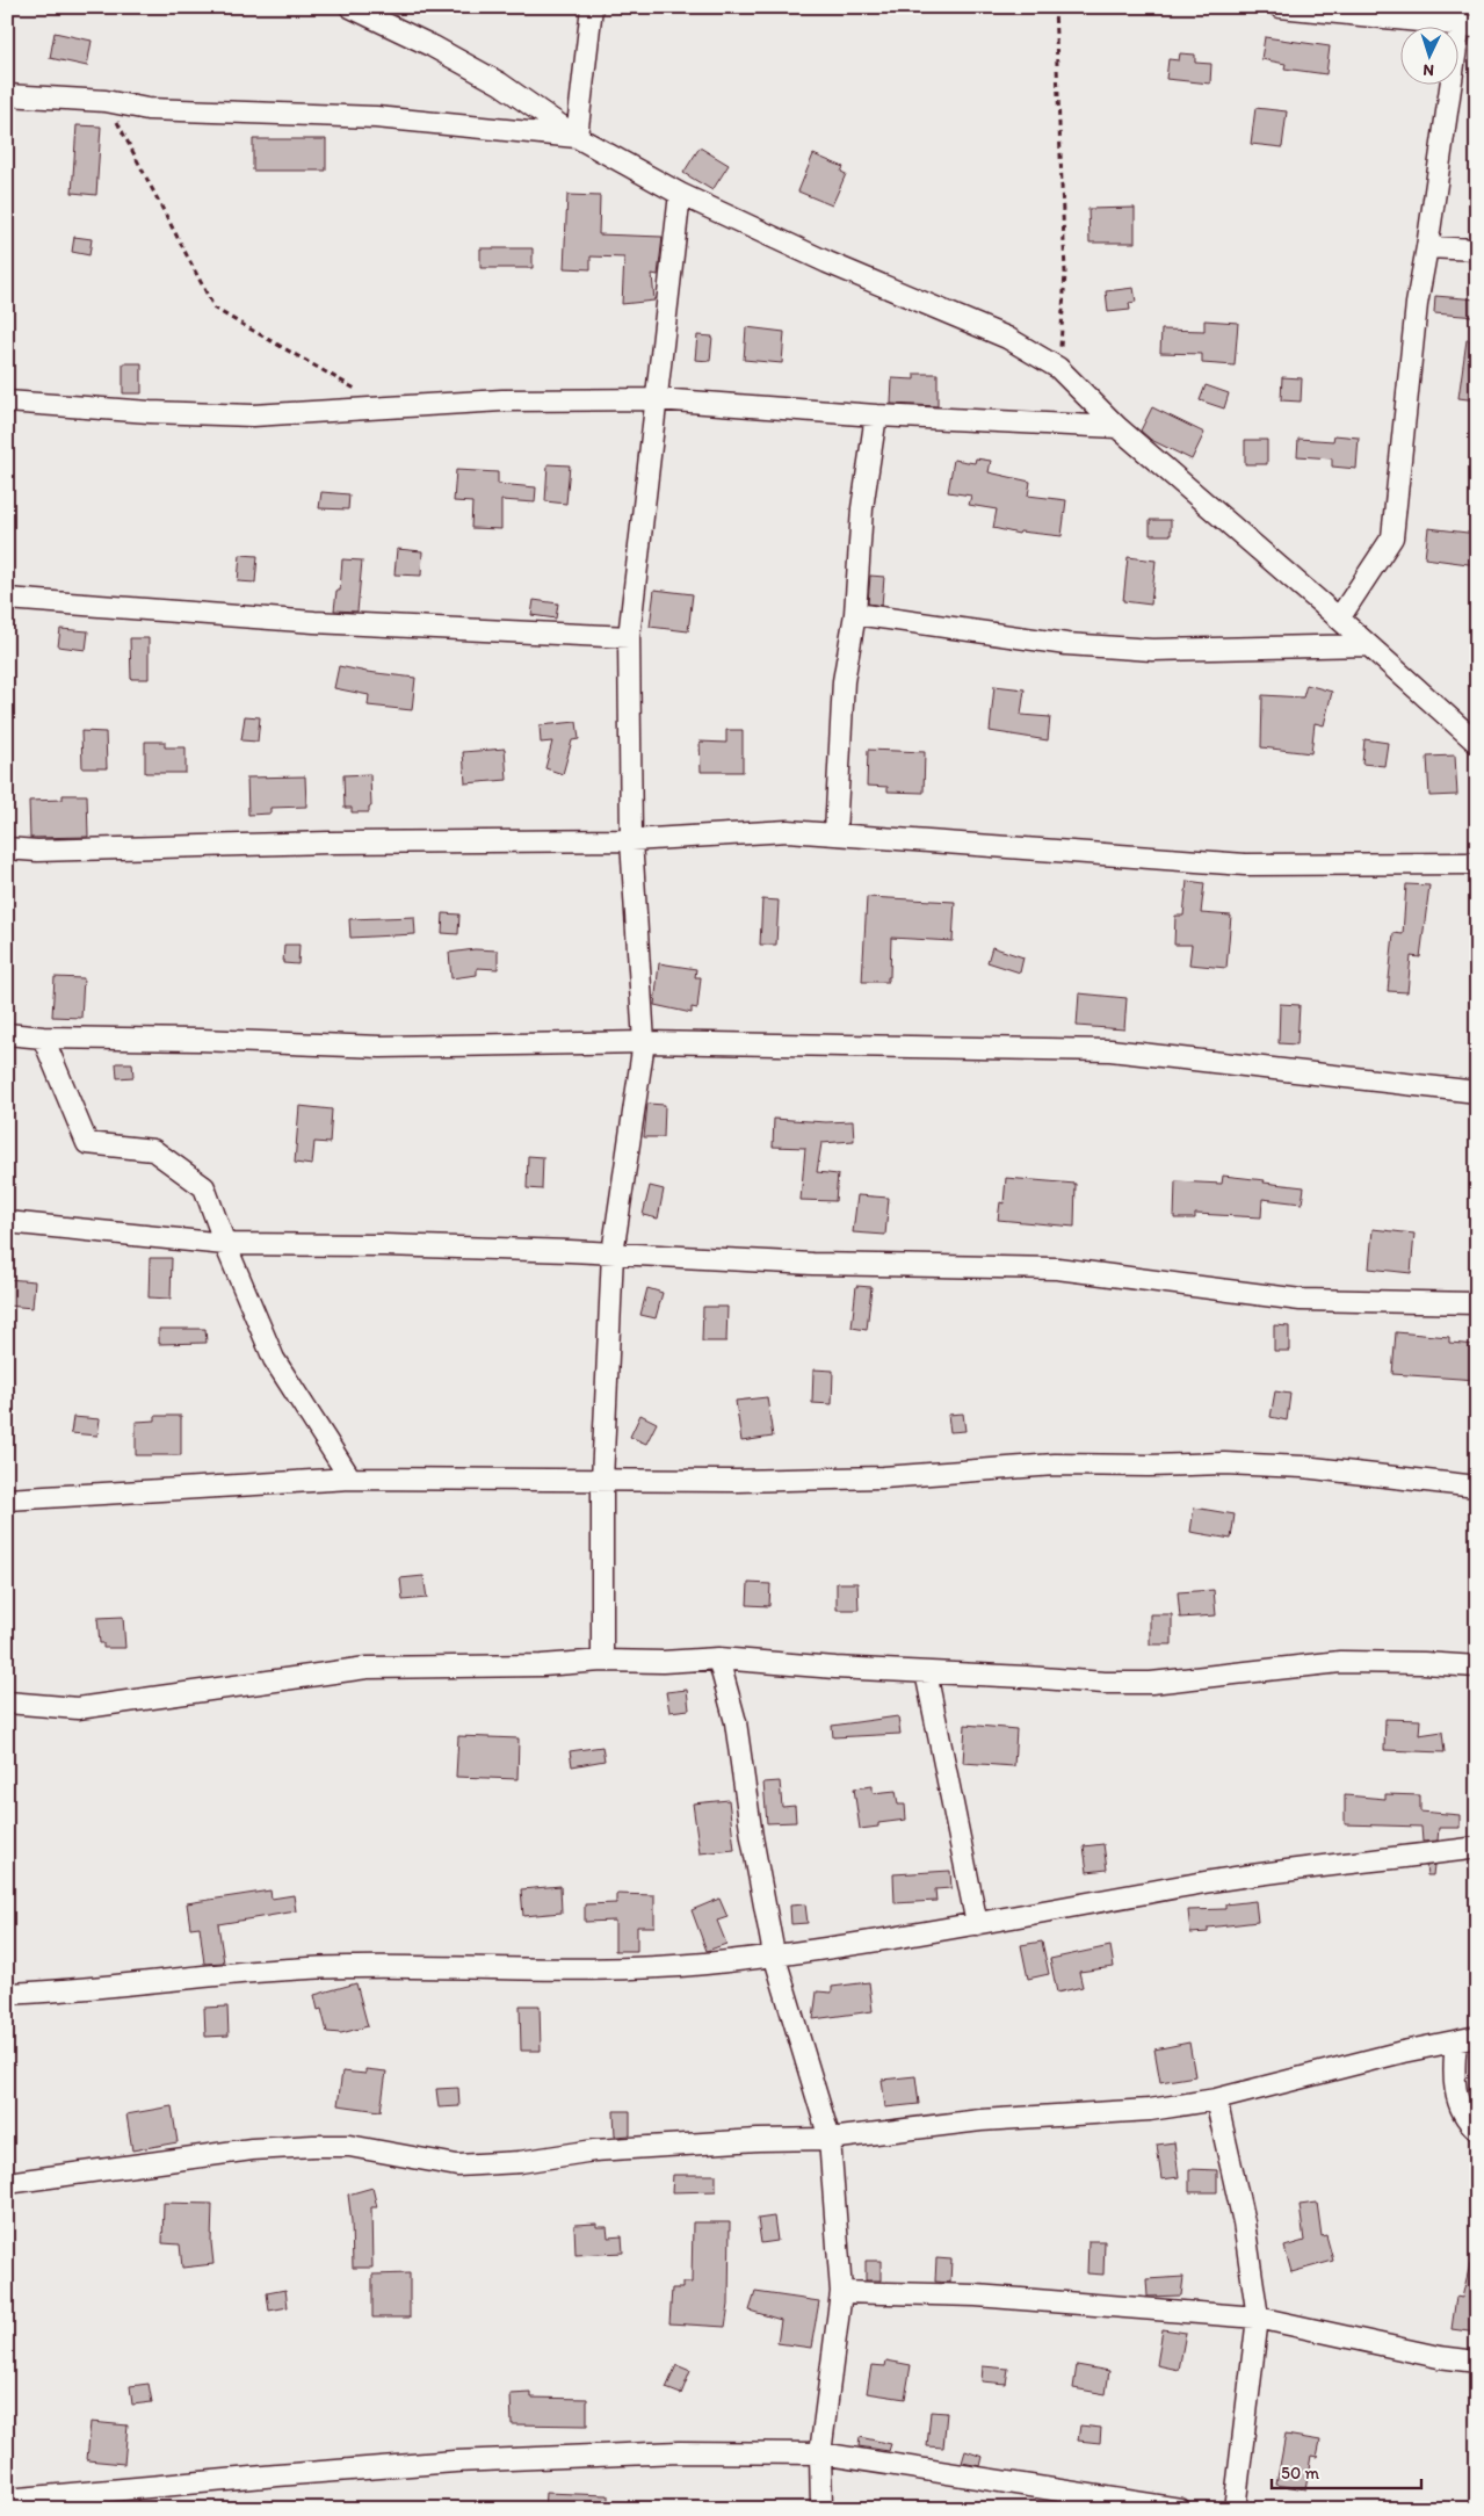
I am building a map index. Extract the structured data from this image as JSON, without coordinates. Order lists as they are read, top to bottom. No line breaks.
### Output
{"scale_bar":"50 m","north":"bottom"}
